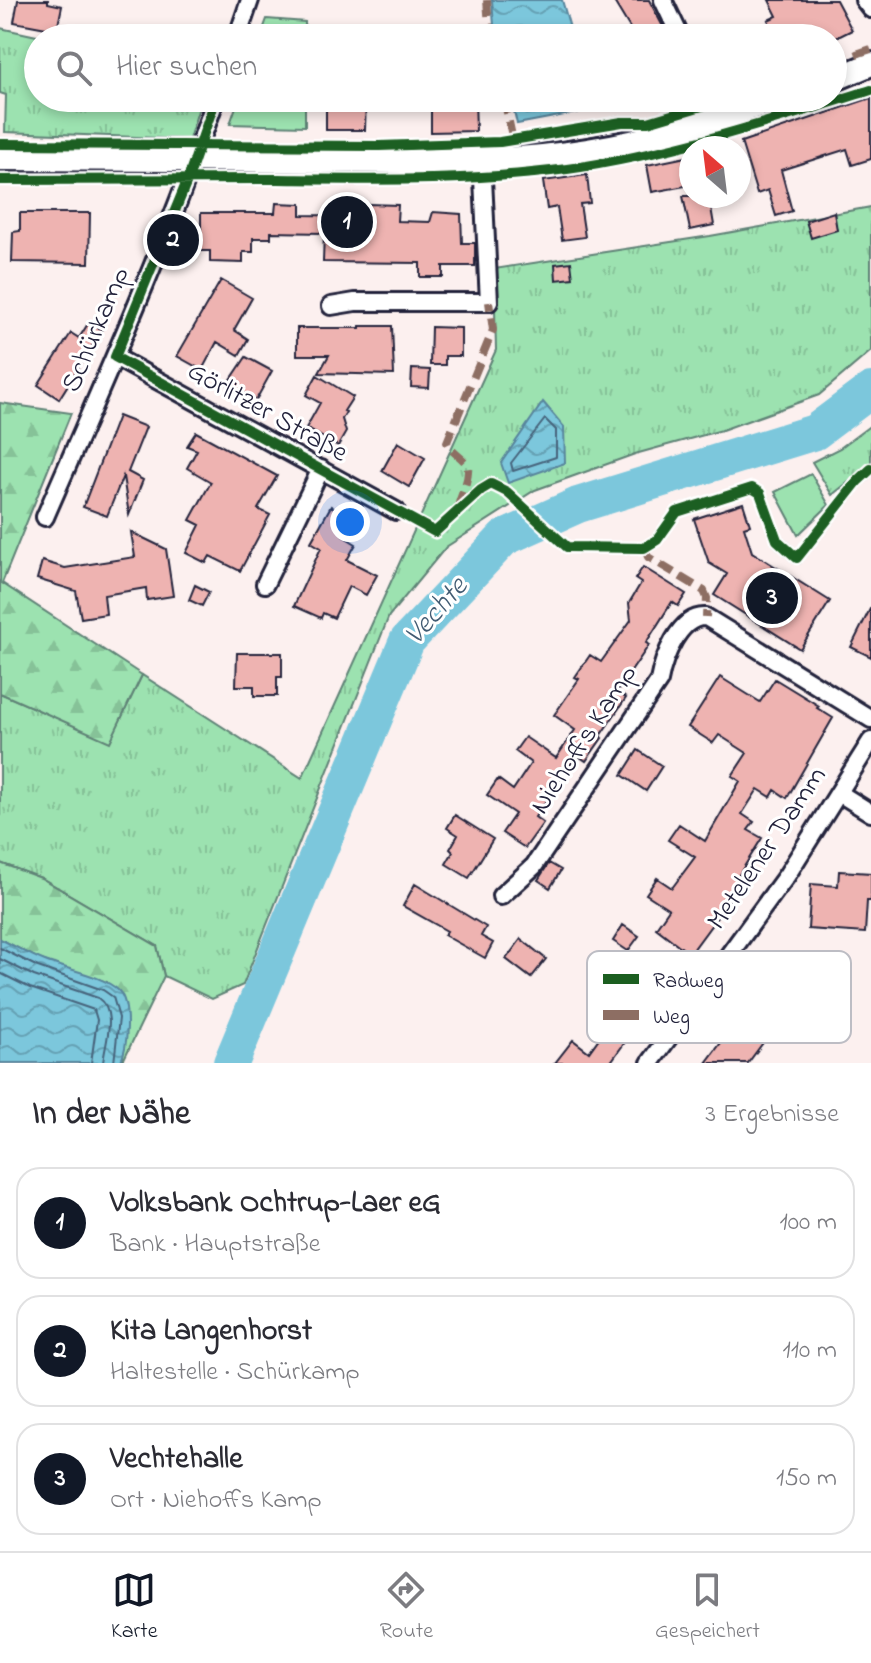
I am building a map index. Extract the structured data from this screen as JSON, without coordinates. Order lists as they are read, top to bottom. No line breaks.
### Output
{"streets":{"street":["Schürkamp","Görlitzer Straße","Niehoffs Kamp","Metelener Damm"]},"crossings":[["Schürkamp","Görlitzer Straße"]],"water":["Vechte"],"legend":["Radweg","Weg"],"north":"top left","page":{"search":"Hier suchen","pins":["1","2","3"],"heading":["In der Nähe","3 Ergebnisse"],"list":[{"mark":"1","name":"Volksbank Ochtrup-Laer eG","note":"Bank · Hauptstraße","value":"100 m"},{"mark":"2","name":"Kita Langenhorst","note":"Haltestelle · Schürkamp","value":"110 m"},{"mark":"3","name":"Vechtehalle","note":"Ort · Niehoffs Kamp","value":"150 m"}],"nav":["Karte","Route","Gespeichert"]}}
